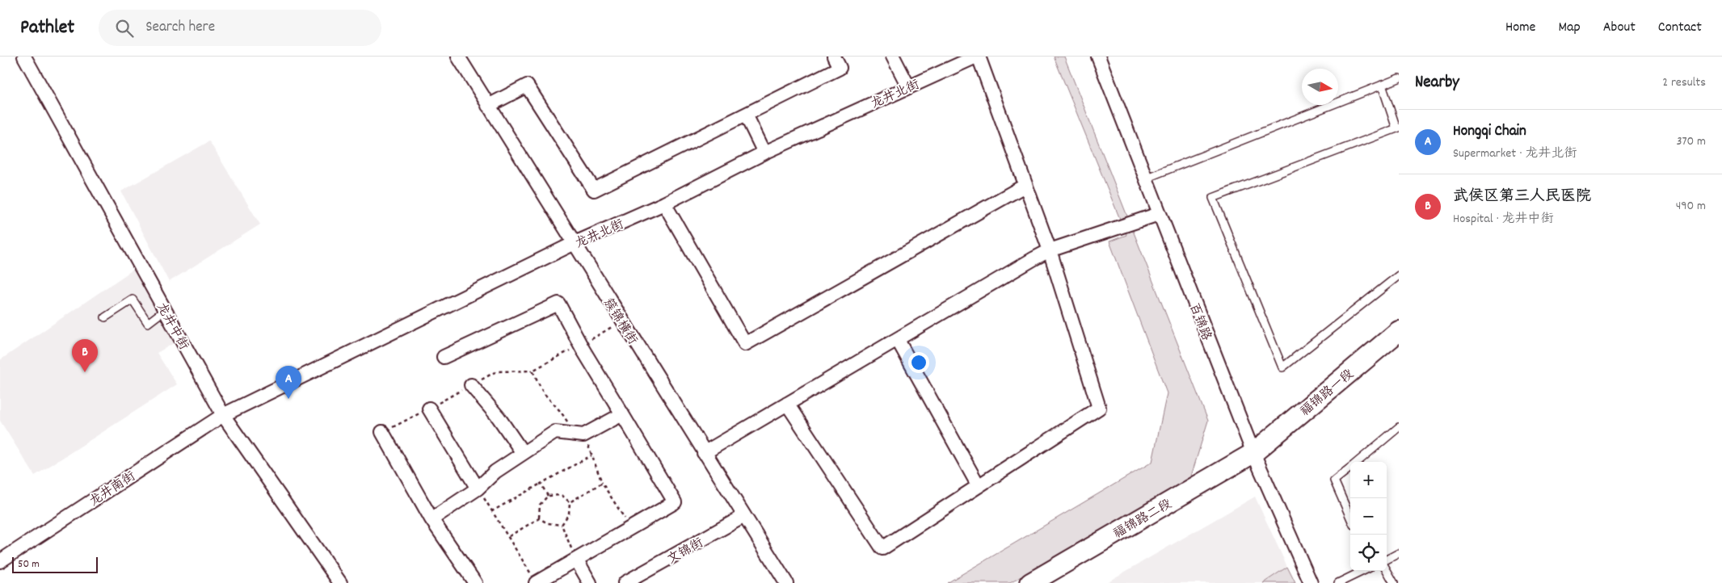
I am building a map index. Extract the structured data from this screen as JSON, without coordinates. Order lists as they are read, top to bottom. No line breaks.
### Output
{"streets":{"street":["龙井北街","簇锦横街","百锦路","龙井中街","福锦路一段","龙井南街","福锦路二段","文锦街"]},"crossings":[["龙井北街","簇锦横街"],["龙井北街","龙井中街"],["龙井北街","龙井南街"],["簇锦横街","文锦街"],["百锦路","福锦路一段"],["百锦路","福锦路二段"],["龙井中街","龙井南街"],["福锦路一段","福锦路二段"]],"scale_bar":"50 m","north":"right","page":{"header":"Pathlet","search":"Search here","nav":["Home","Map","About","Contact"],"heading":["Nearby","2 results"],"list":[{"mark":"A","name":"Hongqi Chain","note":"Supermarket · 龙井北街","value":"370 m"},{"mark":"B","name":"武侯区第三人民医院","note":"Hospital · 龙井中街","value":"490 m"}],"pins":["B","A"],"map_buttons":["+","−"],"scale":"50 m"}}
